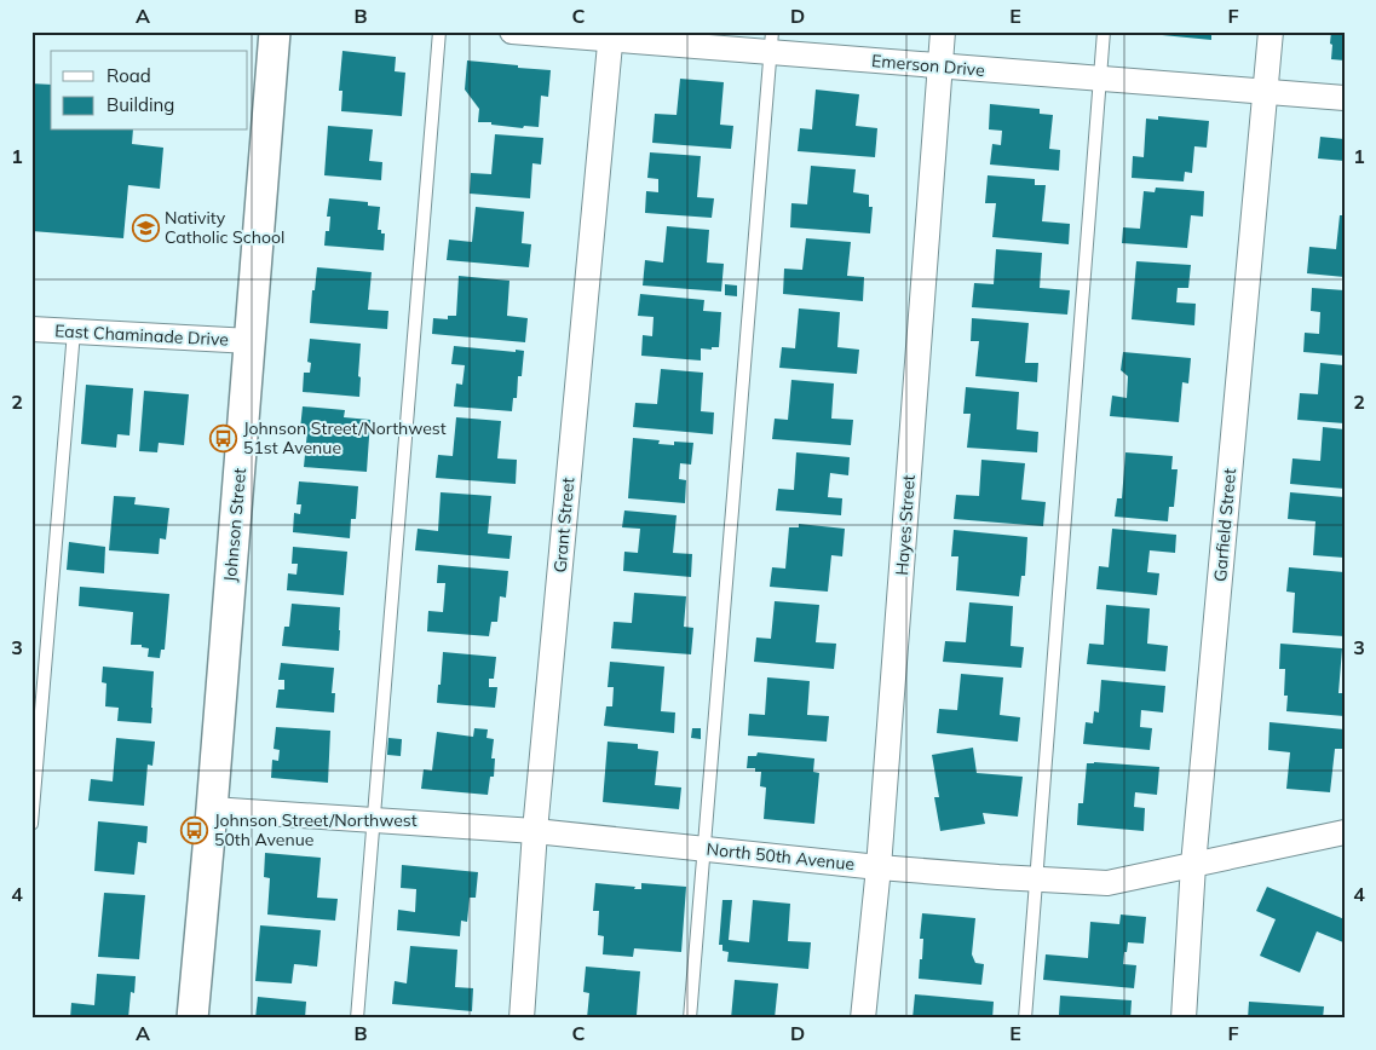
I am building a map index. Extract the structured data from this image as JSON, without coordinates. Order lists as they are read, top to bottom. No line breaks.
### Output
{"streets":{"street":["Emerson Drive","East Chaminade Drive","Johnson Street","Grant Street","Hayes Street","Garfield Street","North 50th Avenue"]},"crossings":[["Emerson Drive","Grant Street"],["Emerson Drive","Hayes Street"],["Emerson Drive","Garfield Street"],["East Chaminade Drive","Johnson Street"],["Johnson Street","North 50th Avenue"],["Grant Street","North 50th Avenue"],["Hayes Street","North 50th Avenue"],["Garfield Street","North 50th Avenue"]],"places":{"school or university":["Nativity Catholic School"],"bus stop":["Johnson Street/Northwest 51st Avenue","Johnson Street/Northwest 50th Avenue"]},"legend":["Road","Building"],"grid":{"columns":["A","B","C","D","E","F"],"rows":["1","2","3","4"]}}
